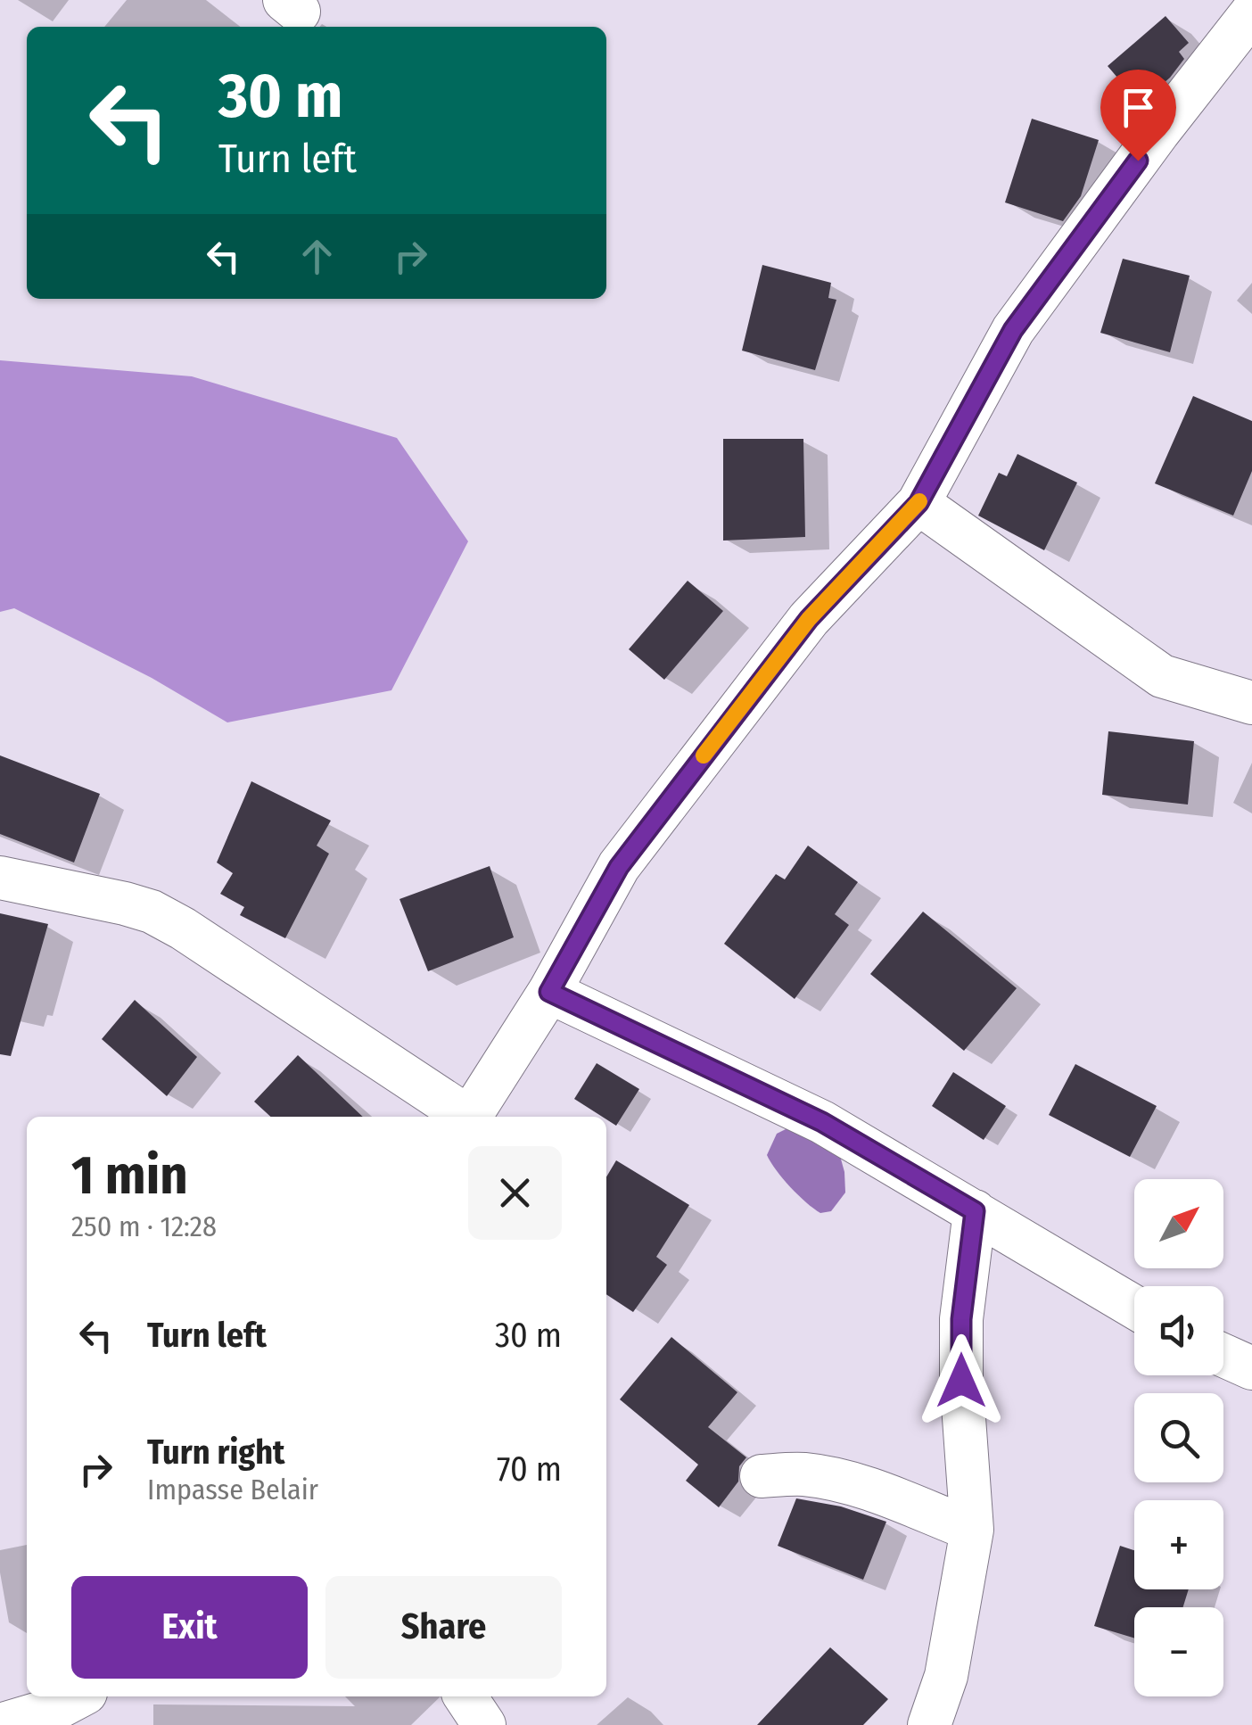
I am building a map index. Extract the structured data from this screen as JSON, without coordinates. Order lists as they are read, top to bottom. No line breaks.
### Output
{"north":"top right","page":{"turn":["30 m","Turn left"],"heading":["1 min","250 m · 12:28"],"map_buttons":["+","−"],"list":[{"name":"Turn left","value":"30 m"},{"name":"Turn right","note":"Impasse Belair","value":"70 m"}],"buttons":["Exit","Share"]}}
